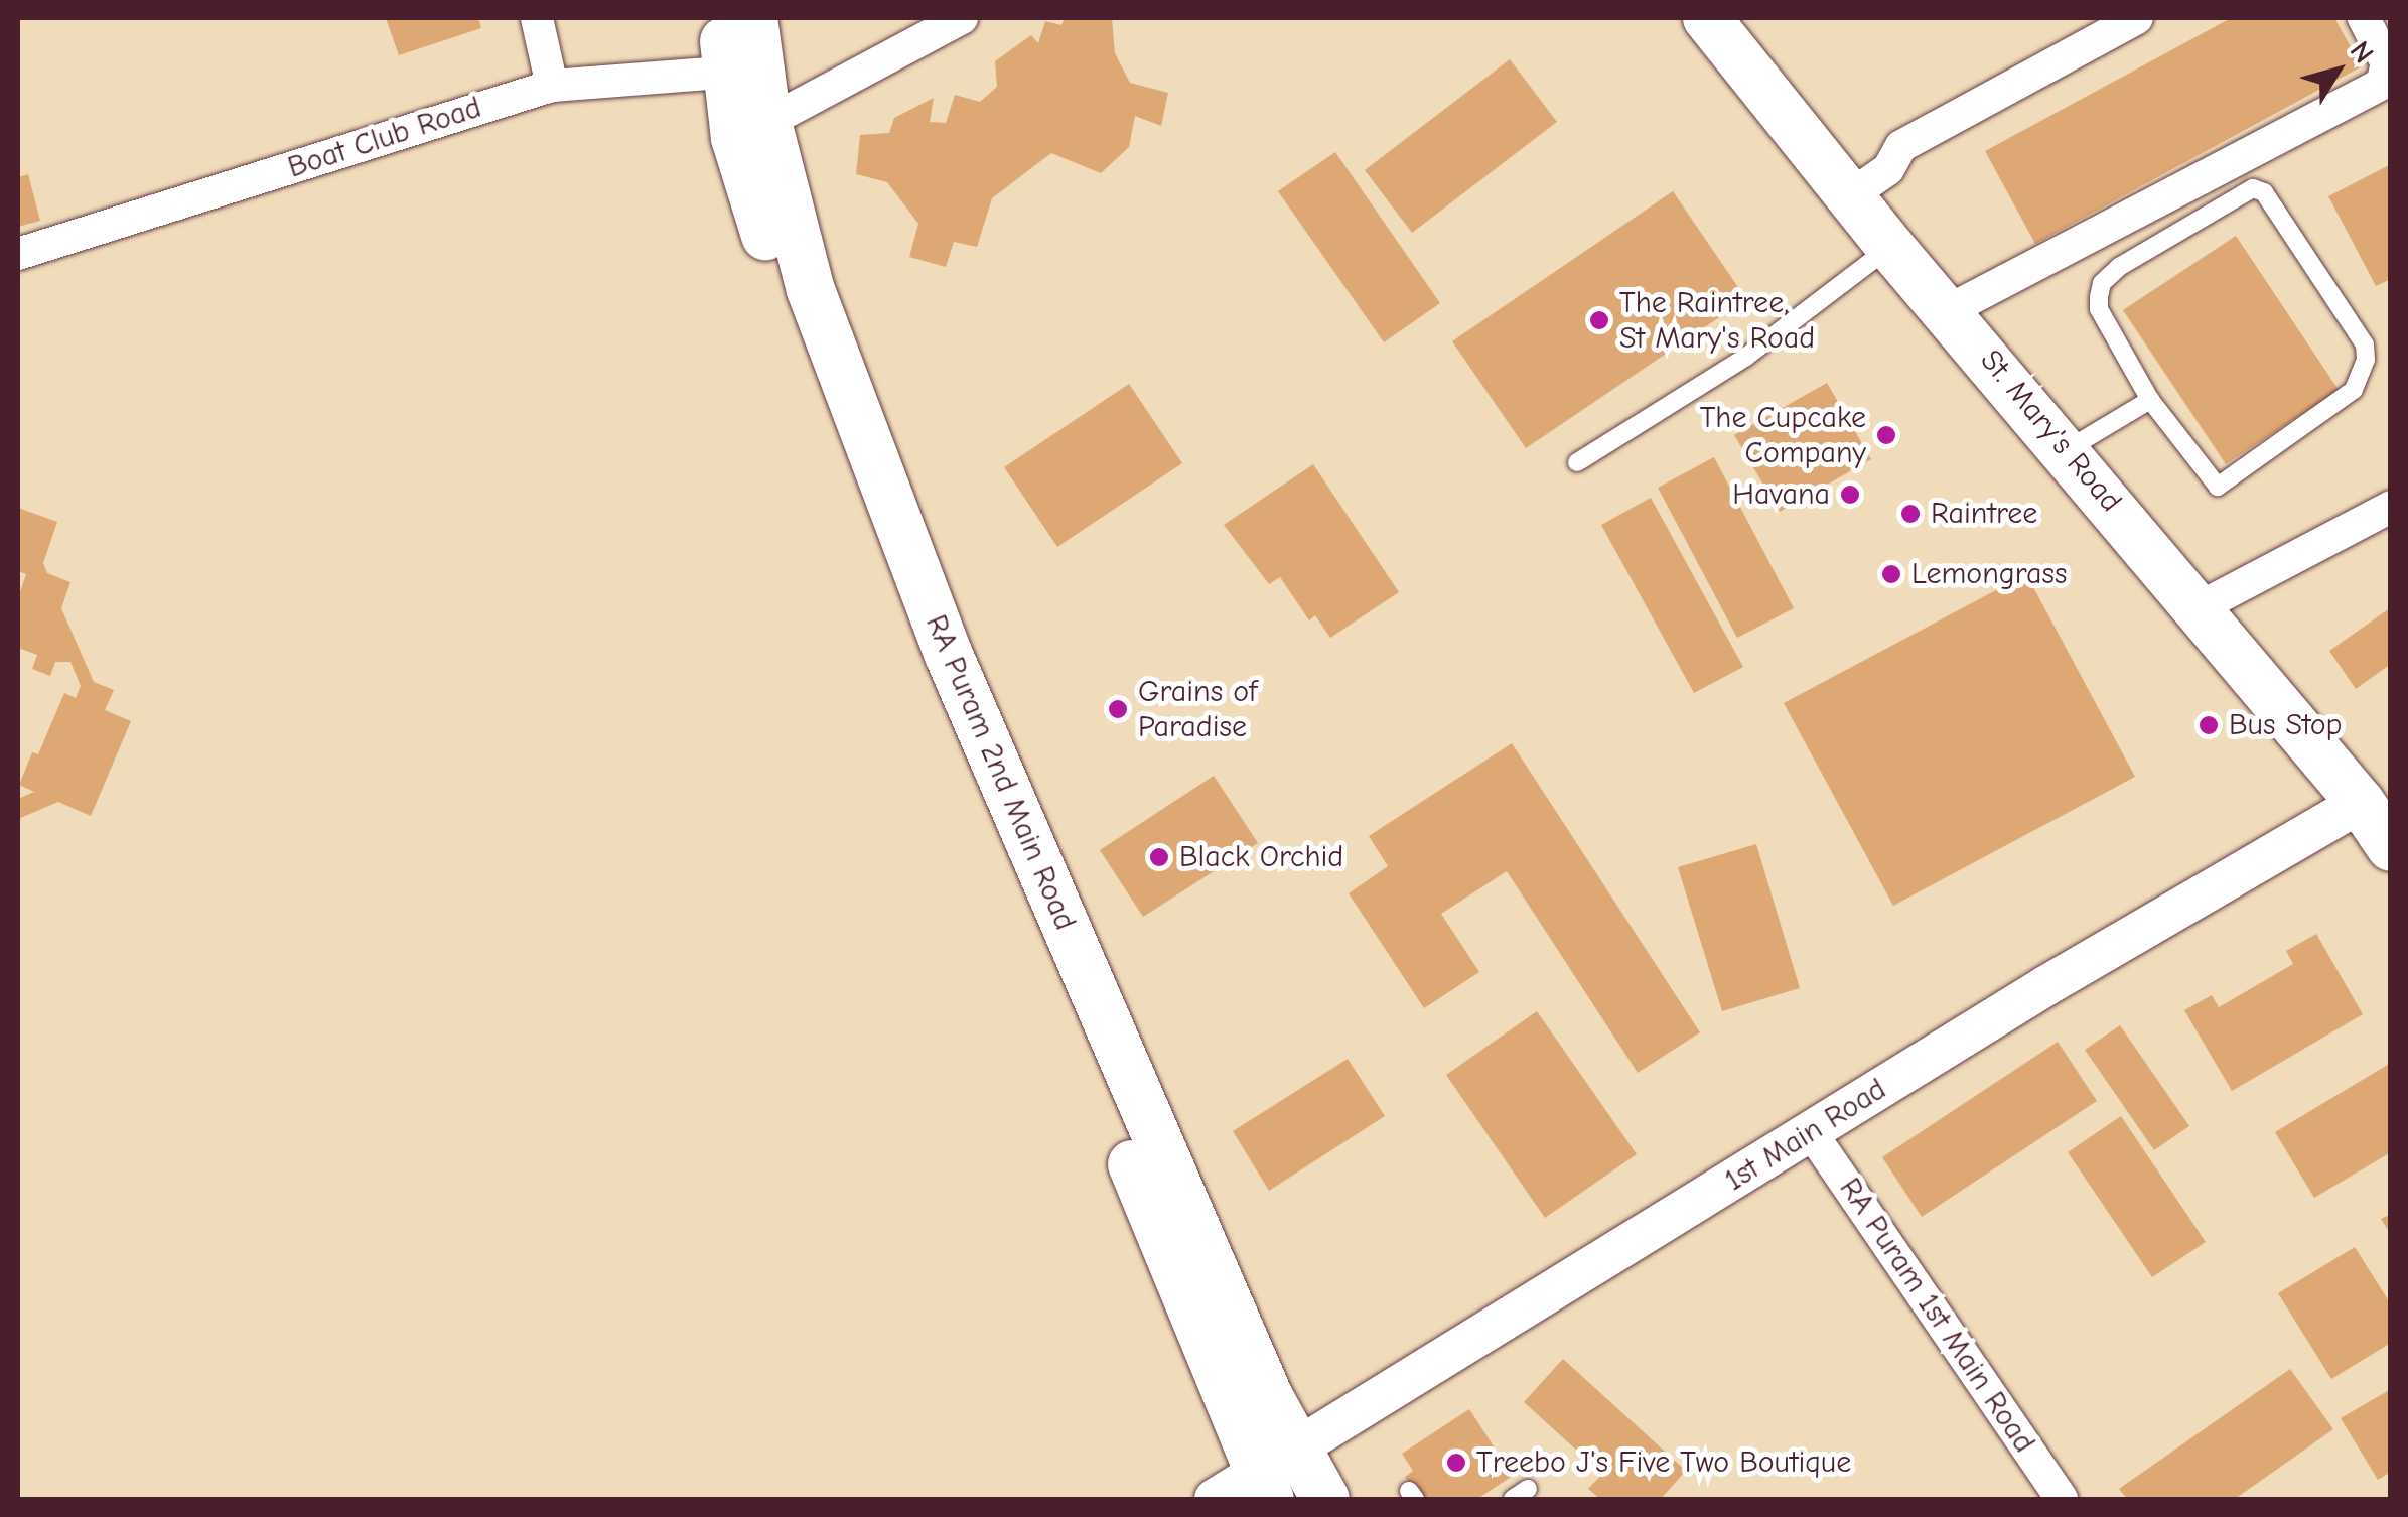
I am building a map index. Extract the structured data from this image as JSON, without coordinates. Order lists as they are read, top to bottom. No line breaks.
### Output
{"streets":{"main road":["St. Mary's Road","RA Puram 2nd Main Road"],"street":["Boat Club Road","1st Main Road","RA Puram 1st Main Road"]},"crossings":[["Boat Club Road","RA Puram 2nd Main Road"],["St. Mary's Road","1st Main Road"],["RA Puram 2nd Main Road","1st Main Road"],["1st Main Road","RA Puram 1st Main Road"]],"places":["The Raintree, St Mary's Road","The Cupcake Company","Havana","Raintree","Lemongrass","Grains of Paradise","Bus Stop","Black Orchid","Treebo J's Five Two Boutique"],"north":"top right"}
